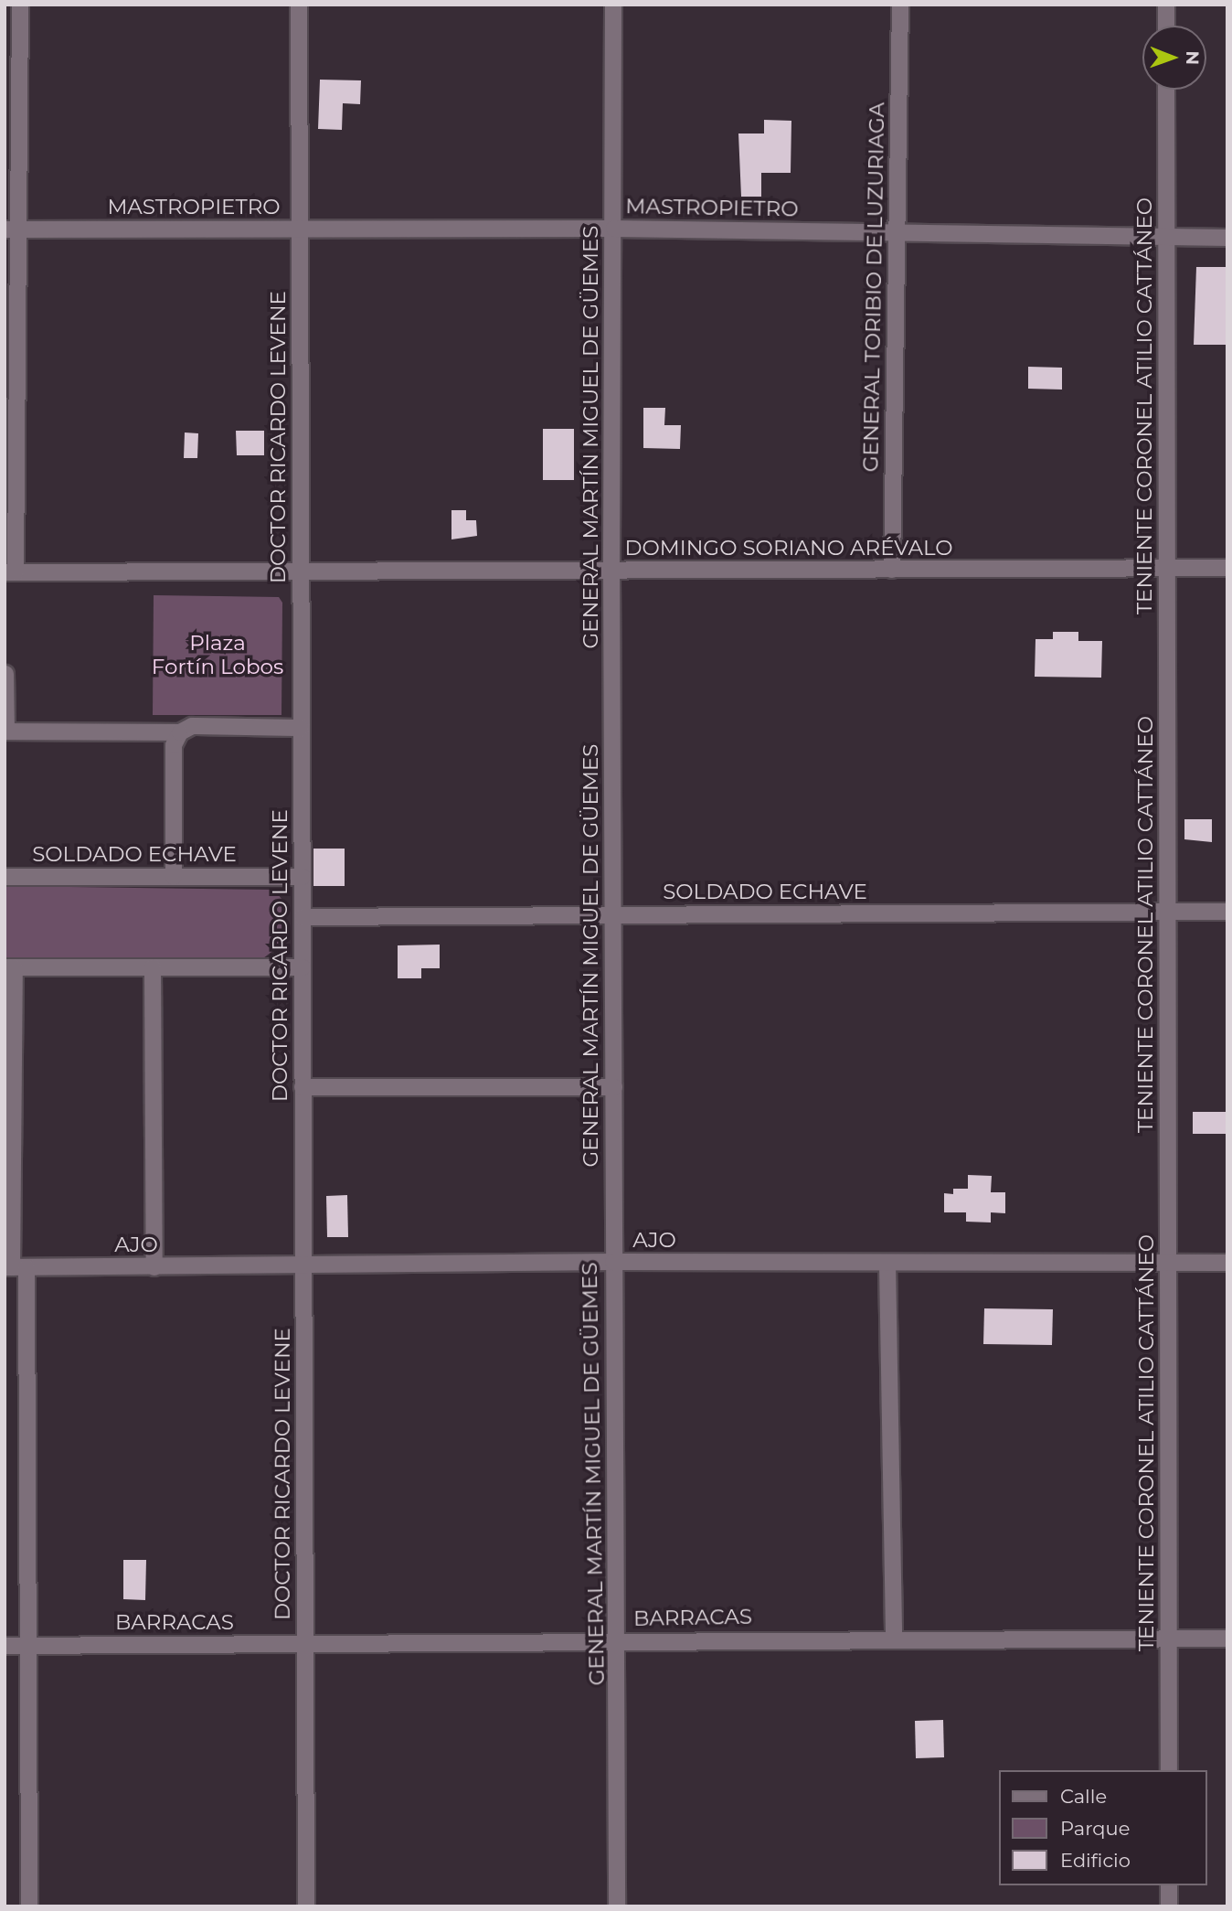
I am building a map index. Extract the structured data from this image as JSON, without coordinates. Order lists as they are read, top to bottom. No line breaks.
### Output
{"streets":{"street":["MASTROPIETRO","GENERAL TORIBIO DE LUZURIAGA","TENIENTE CORONEL ATILIO CATTÁNEO","DOCTOR RICARDO LEVENE","GENERAL MARTÍN MIGUEL DE GÜEMES","DOMINGO SORIANO ARÉVALO","SOLDADO ECHAVE","AJO","BARRACAS"]},"crossings":[["MASTROPIETRO","GENERAL TORIBIO DE LUZURIAGA"],["MASTROPIETRO","TENIENTE CORONEL ATILIO CATTÁNEO"],["MASTROPIETRO","DOCTOR RICARDO LEVENE"],["MASTROPIETRO","GENERAL MARTÍN MIGUEL DE GÜEMES"],["GENERAL TORIBIO DE LUZURIAGA","DOMINGO SORIANO ARÉVALO"],["TENIENTE CORONEL ATILIO CATTÁNEO","DOMINGO SORIANO ARÉVALO"],["TENIENTE CORONEL ATILIO CATTÁNEO","SOLDADO ECHAVE"],["TENIENTE CORONEL ATILIO CATTÁNEO","AJO"],["TENIENTE CORONEL ATILIO CATTÁNEO","BARRACAS"],["DOCTOR RICARDO LEVENE","DOMINGO SORIANO ARÉVALO"],["DOCTOR RICARDO LEVENE","SOLDADO ECHAVE"],["DOCTOR RICARDO LEVENE","AJO"],["DOCTOR RICARDO LEVENE","BARRACAS"],["GENERAL MARTÍN MIGUEL DE GÜEMES","DOMINGO SORIANO ARÉVALO"],["GENERAL MARTÍN MIGUEL DE GÜEMES","SOLDADO ECHAVE"],["GENERAL MARTÍN MIGUEL DE GÜEMES","AJO"],["GENERAL MARTÍN MIGUEL DE GÜEMES","BARRACAS"]],"parks":["Plaza Fortín Lobos"],"legend":["Calle","Parque","Edificio"],"north":"right"}
